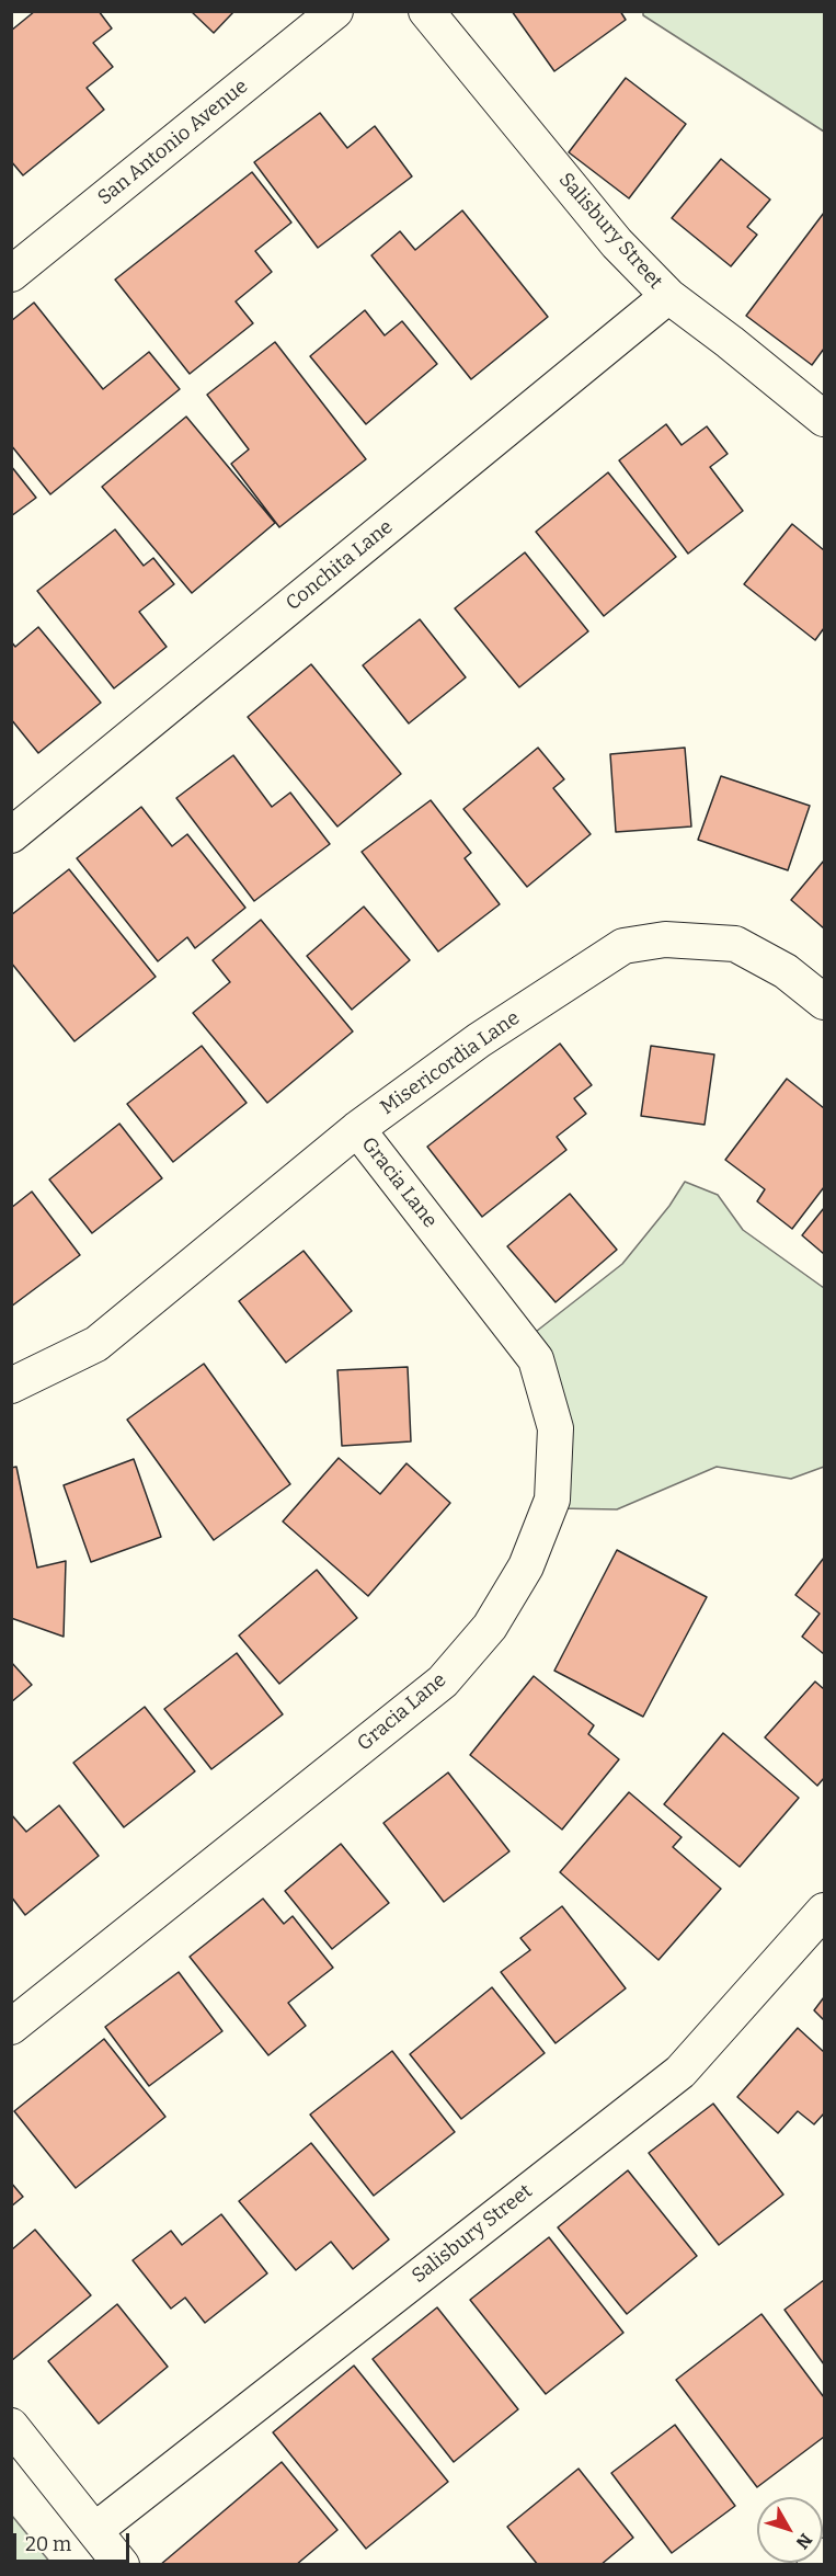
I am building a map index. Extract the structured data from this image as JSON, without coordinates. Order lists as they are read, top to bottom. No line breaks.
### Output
{"streets":{"street":["San Antonio Avenue","Salisbury Street","Conchita Lane","Misericordia Lane","Gracia Lane"]},"crossings":[["Salisbury Street","Conchita Lane"],["Misericordia Lane","Gracia Lane"]],"scale_bar":"20 m","north":"bottom right"}
